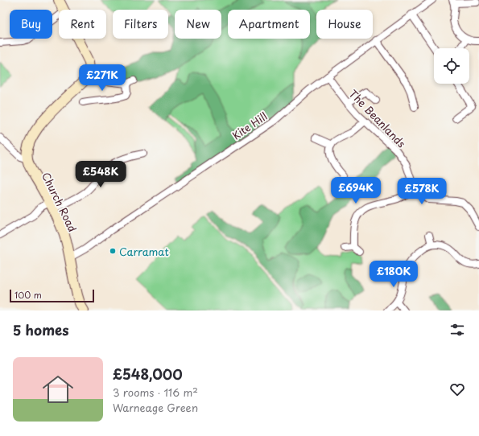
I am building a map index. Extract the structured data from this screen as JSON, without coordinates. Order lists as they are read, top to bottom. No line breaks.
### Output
{"streets":{"street":["The Beanlands","Kite Hill","Church Road"]},"crossings":[["The Beanlands","Kite Hill"],["Kite Hill","Church Road"]],"places":["Carramat"],"scale_bar":"100 m","page":{"chip":["Buy","Rent","Filters","New","Apartment","House"],"price":["£271K","£548K","£694K","£578K","£180K"],"scale":"100 m","heading":"5 homes","list":[{"name":"£548,000","note":"3 rooms · 116 m² · Warneage Green"}]}}
